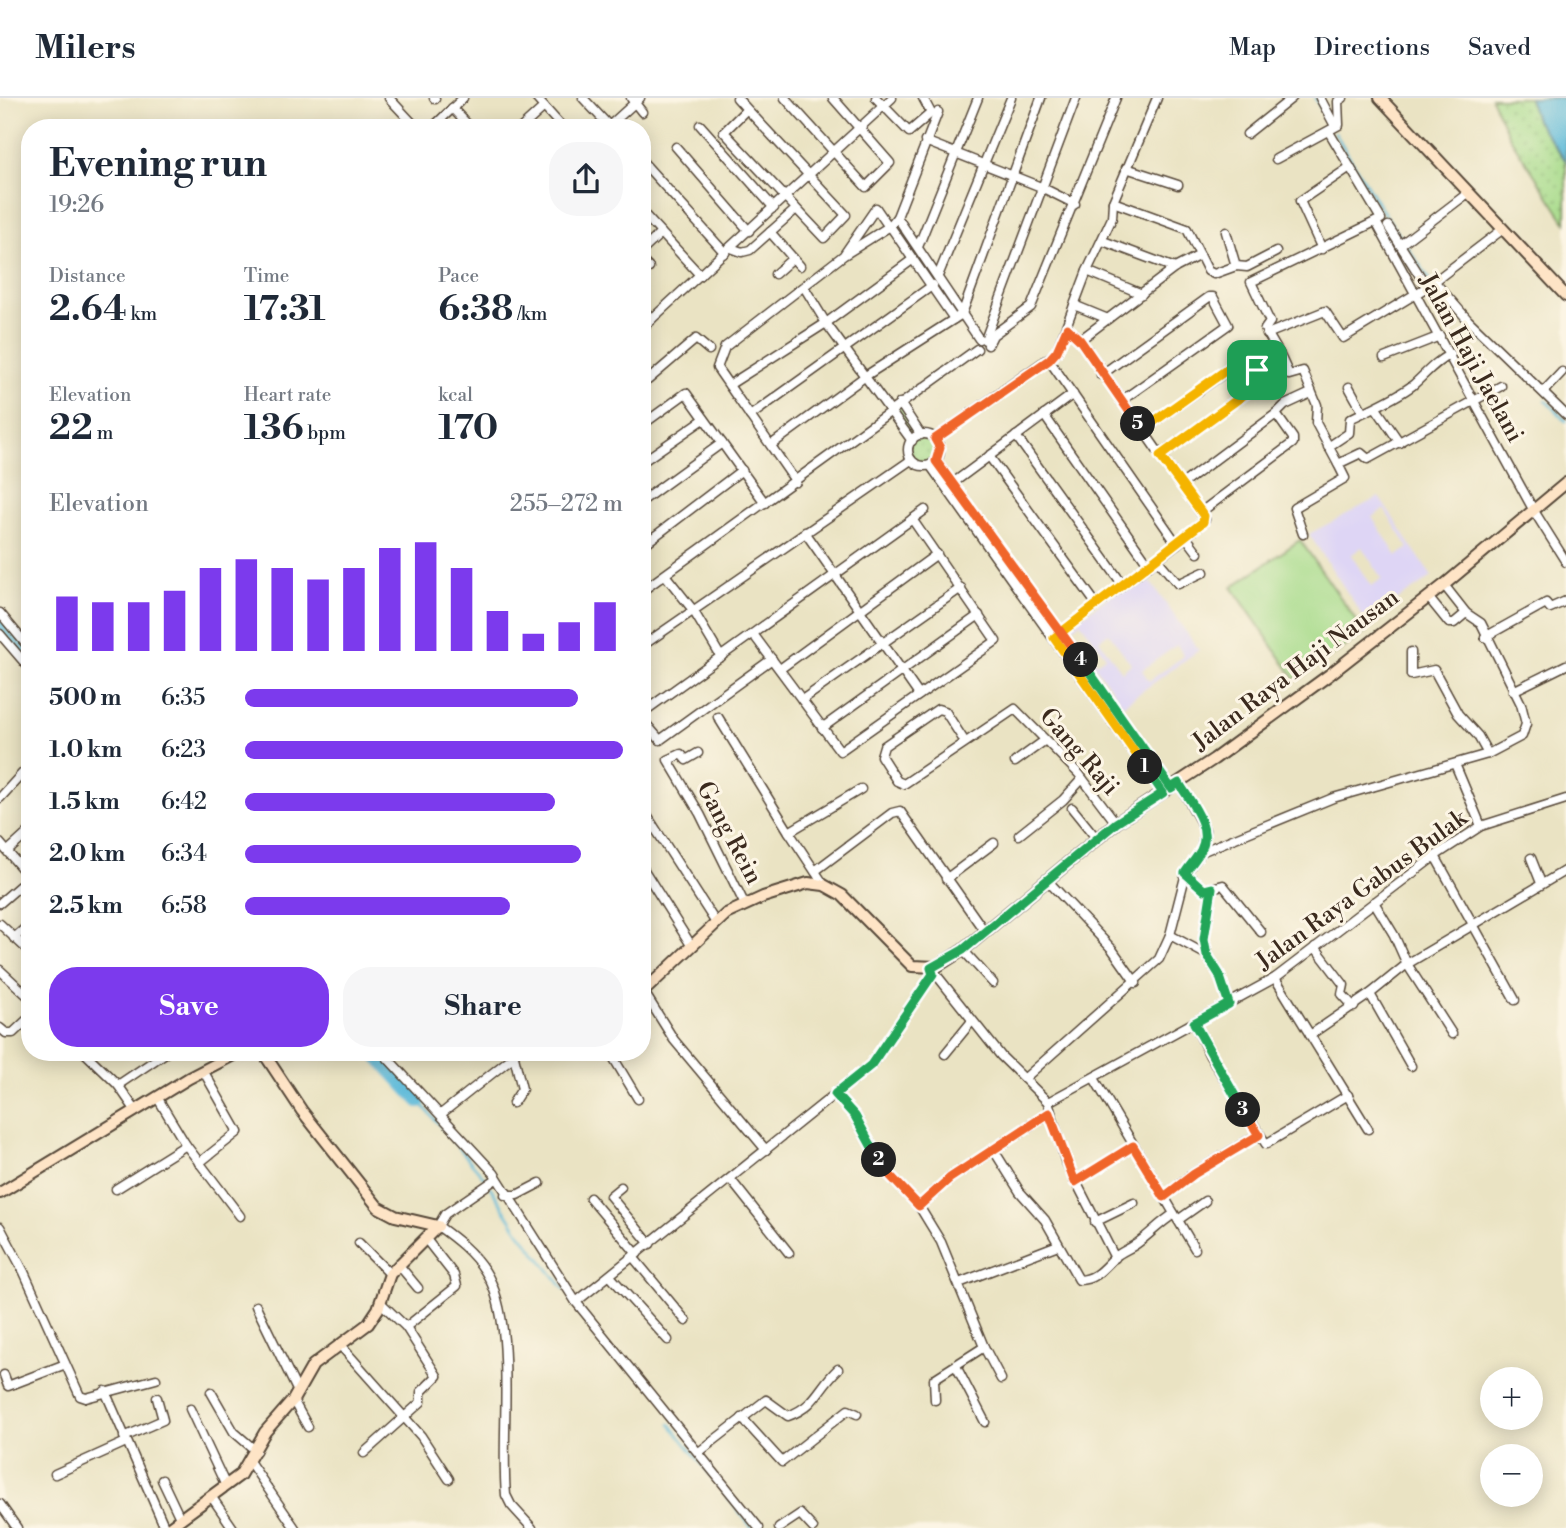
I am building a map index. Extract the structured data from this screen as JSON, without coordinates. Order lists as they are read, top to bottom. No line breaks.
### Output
{"streets":{"street":["Jalan Haji Jaelani","Jalan Raya Haji Nausan","Gang Raji","Gang Rein","Jalan Raya Gabus Bulak"]},"crossings":[["Jalan Haji Jaelani","Jalan Raya Haji Nausan"],["Jalan Raya Haji Nausan","Gang Raji"]],"page":{"header":"Milers","nav":["Map","Directions","Saved"],"heading":["Evening run","19:26"],"stats":[["Distance","2.64 km"],["Time","17:31"],["Pace","6:38 /km"],["Elevation","22 m"],["Heart rate","136 bpm"],["kcal","170"]],"pins":["5","4","1","3","2"],"chart":["Elevation","255–272 m"],"list":[{"name":"500 m","note":"6:35"},{"name":"1.0 km","note":"6:23"},{"name":"1.5 km","note":"6:42"},{"name":"2.0 km","note":"6:34"},{"name":"2.5 km","note":"6:58"}],"buttons":["Save","Share"],"map_buttons":["+","−"]}}
